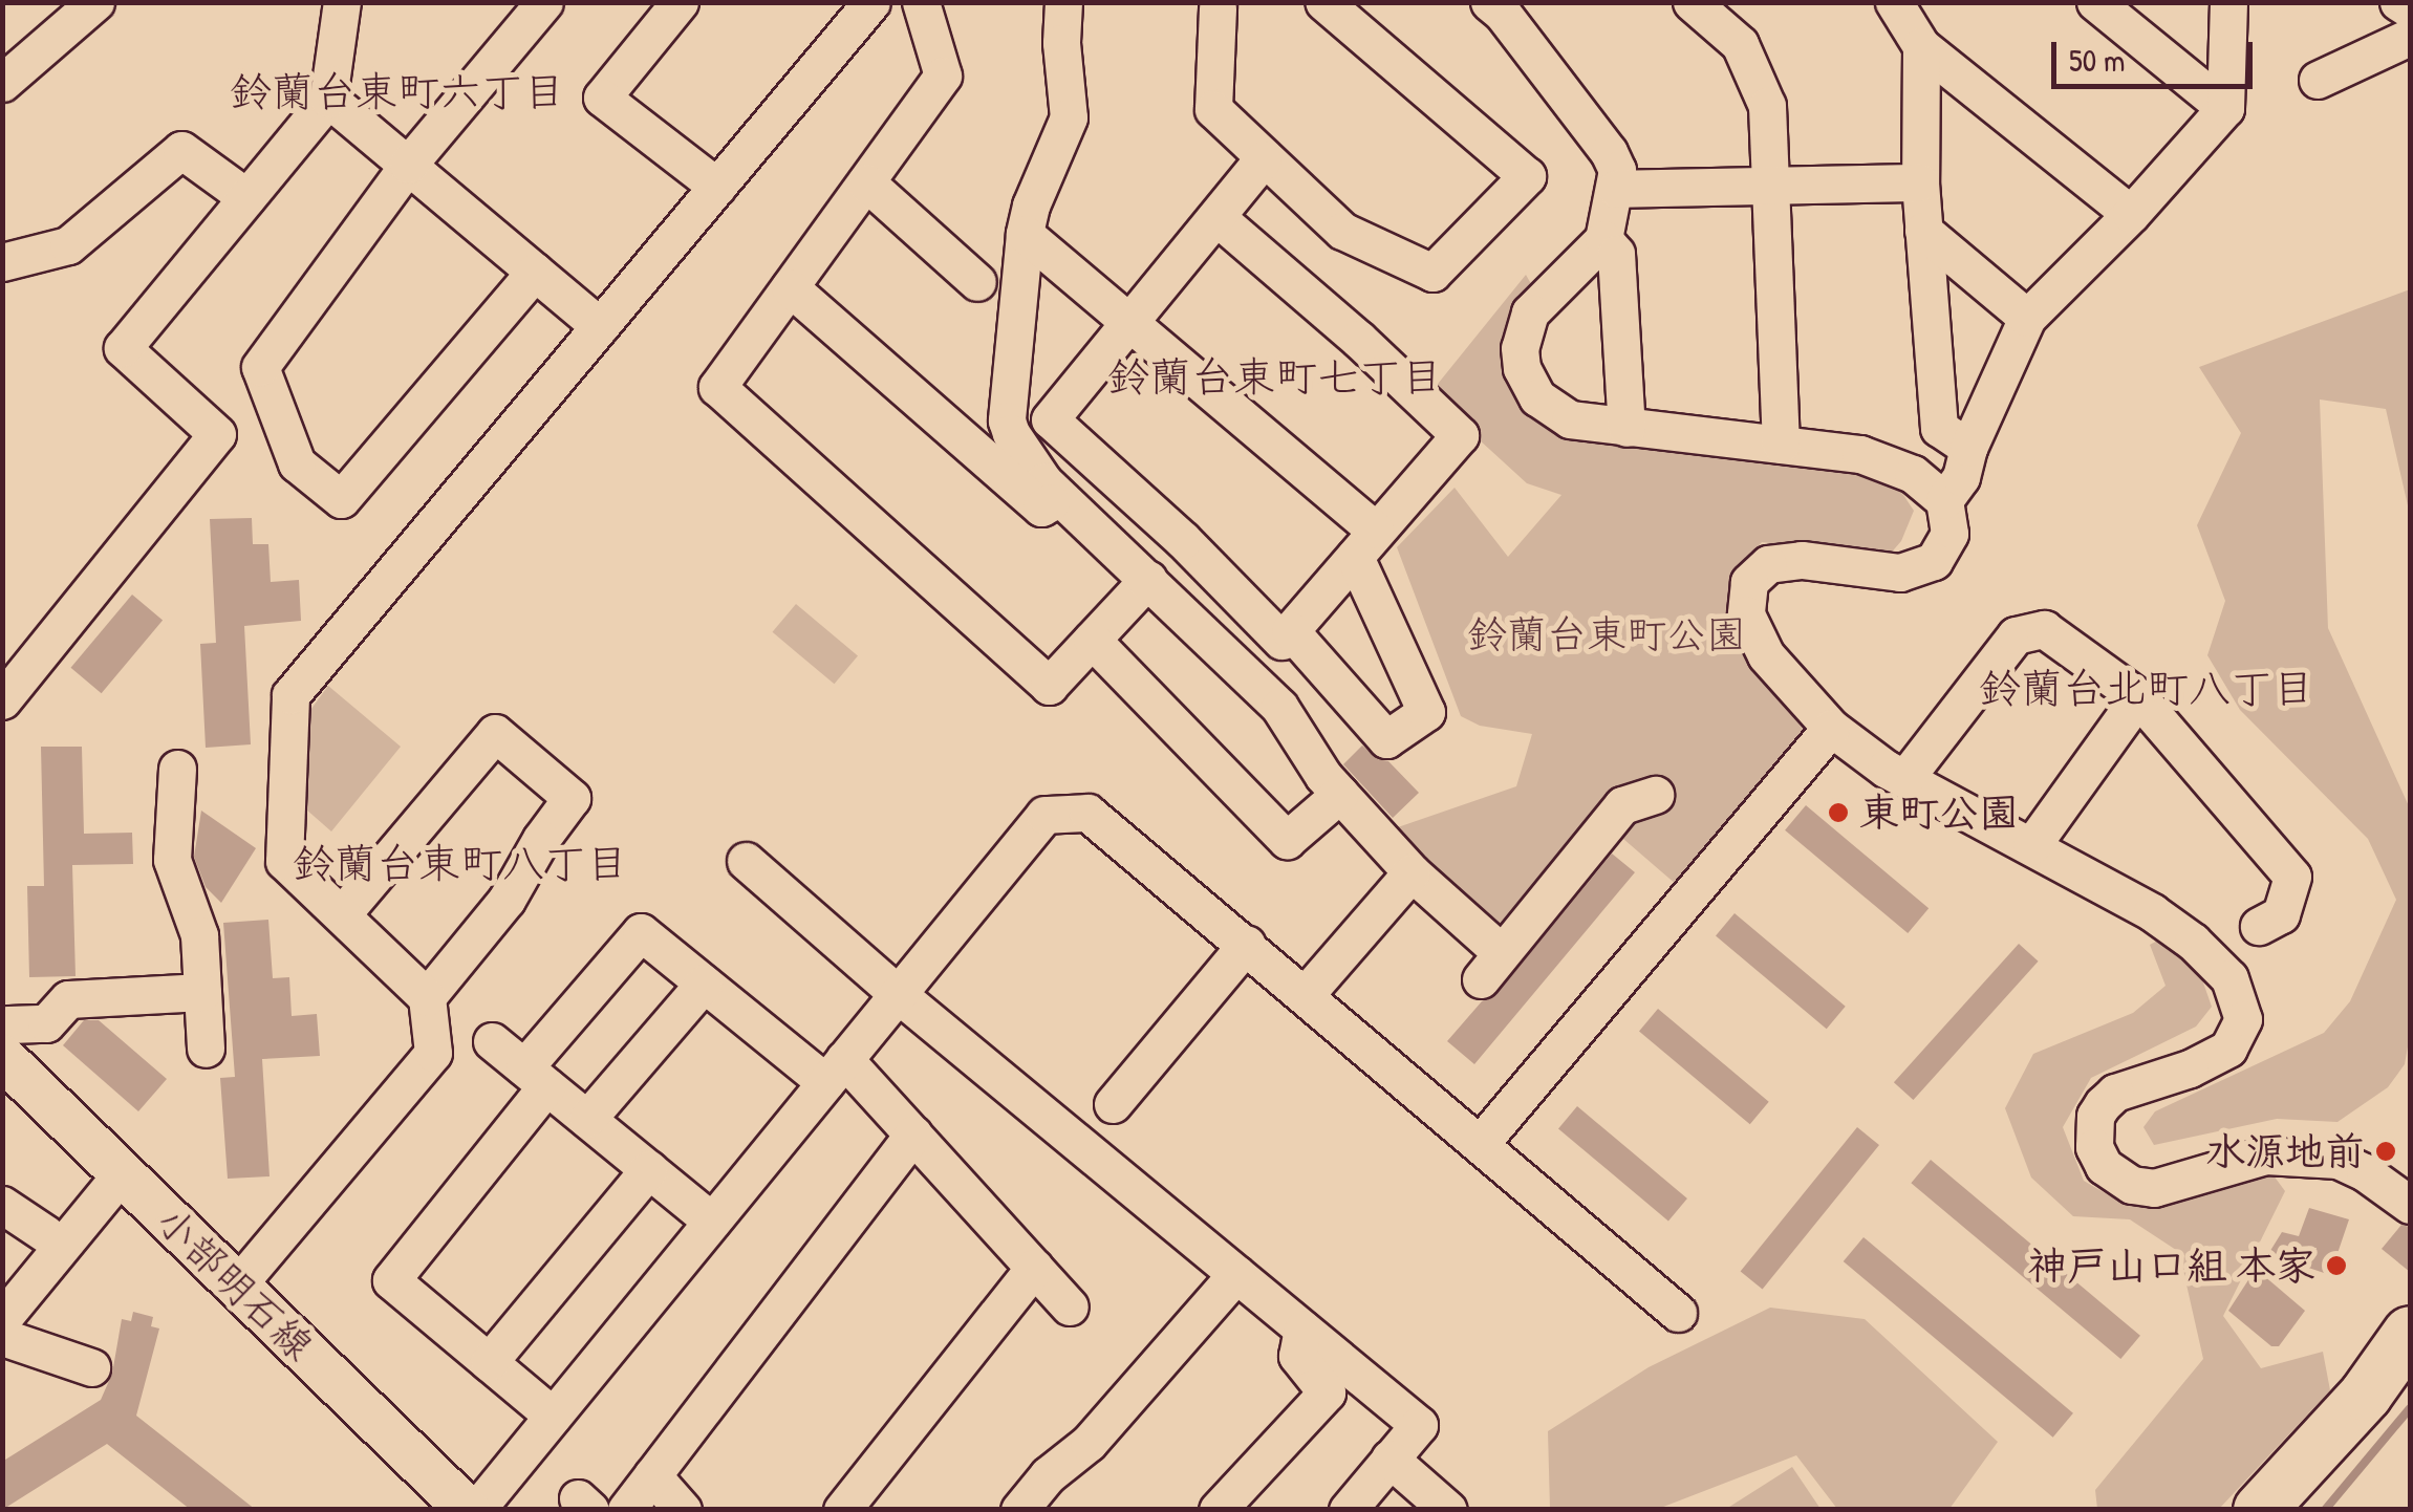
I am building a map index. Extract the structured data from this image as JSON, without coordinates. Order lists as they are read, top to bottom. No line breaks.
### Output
{"streets":{"main road":["小部明石線"]},"districts":["鈴蘭台東町六丁目","鈴蘭台東町七丁目","鈴蘭台北町八丁目","鈴蘭台東町八丁目"],"parks":["鈴蘭台東町公園"],"places":["東町公園","水源地前","神戸山口組 本家"],"scale_bar":"50 m"}
